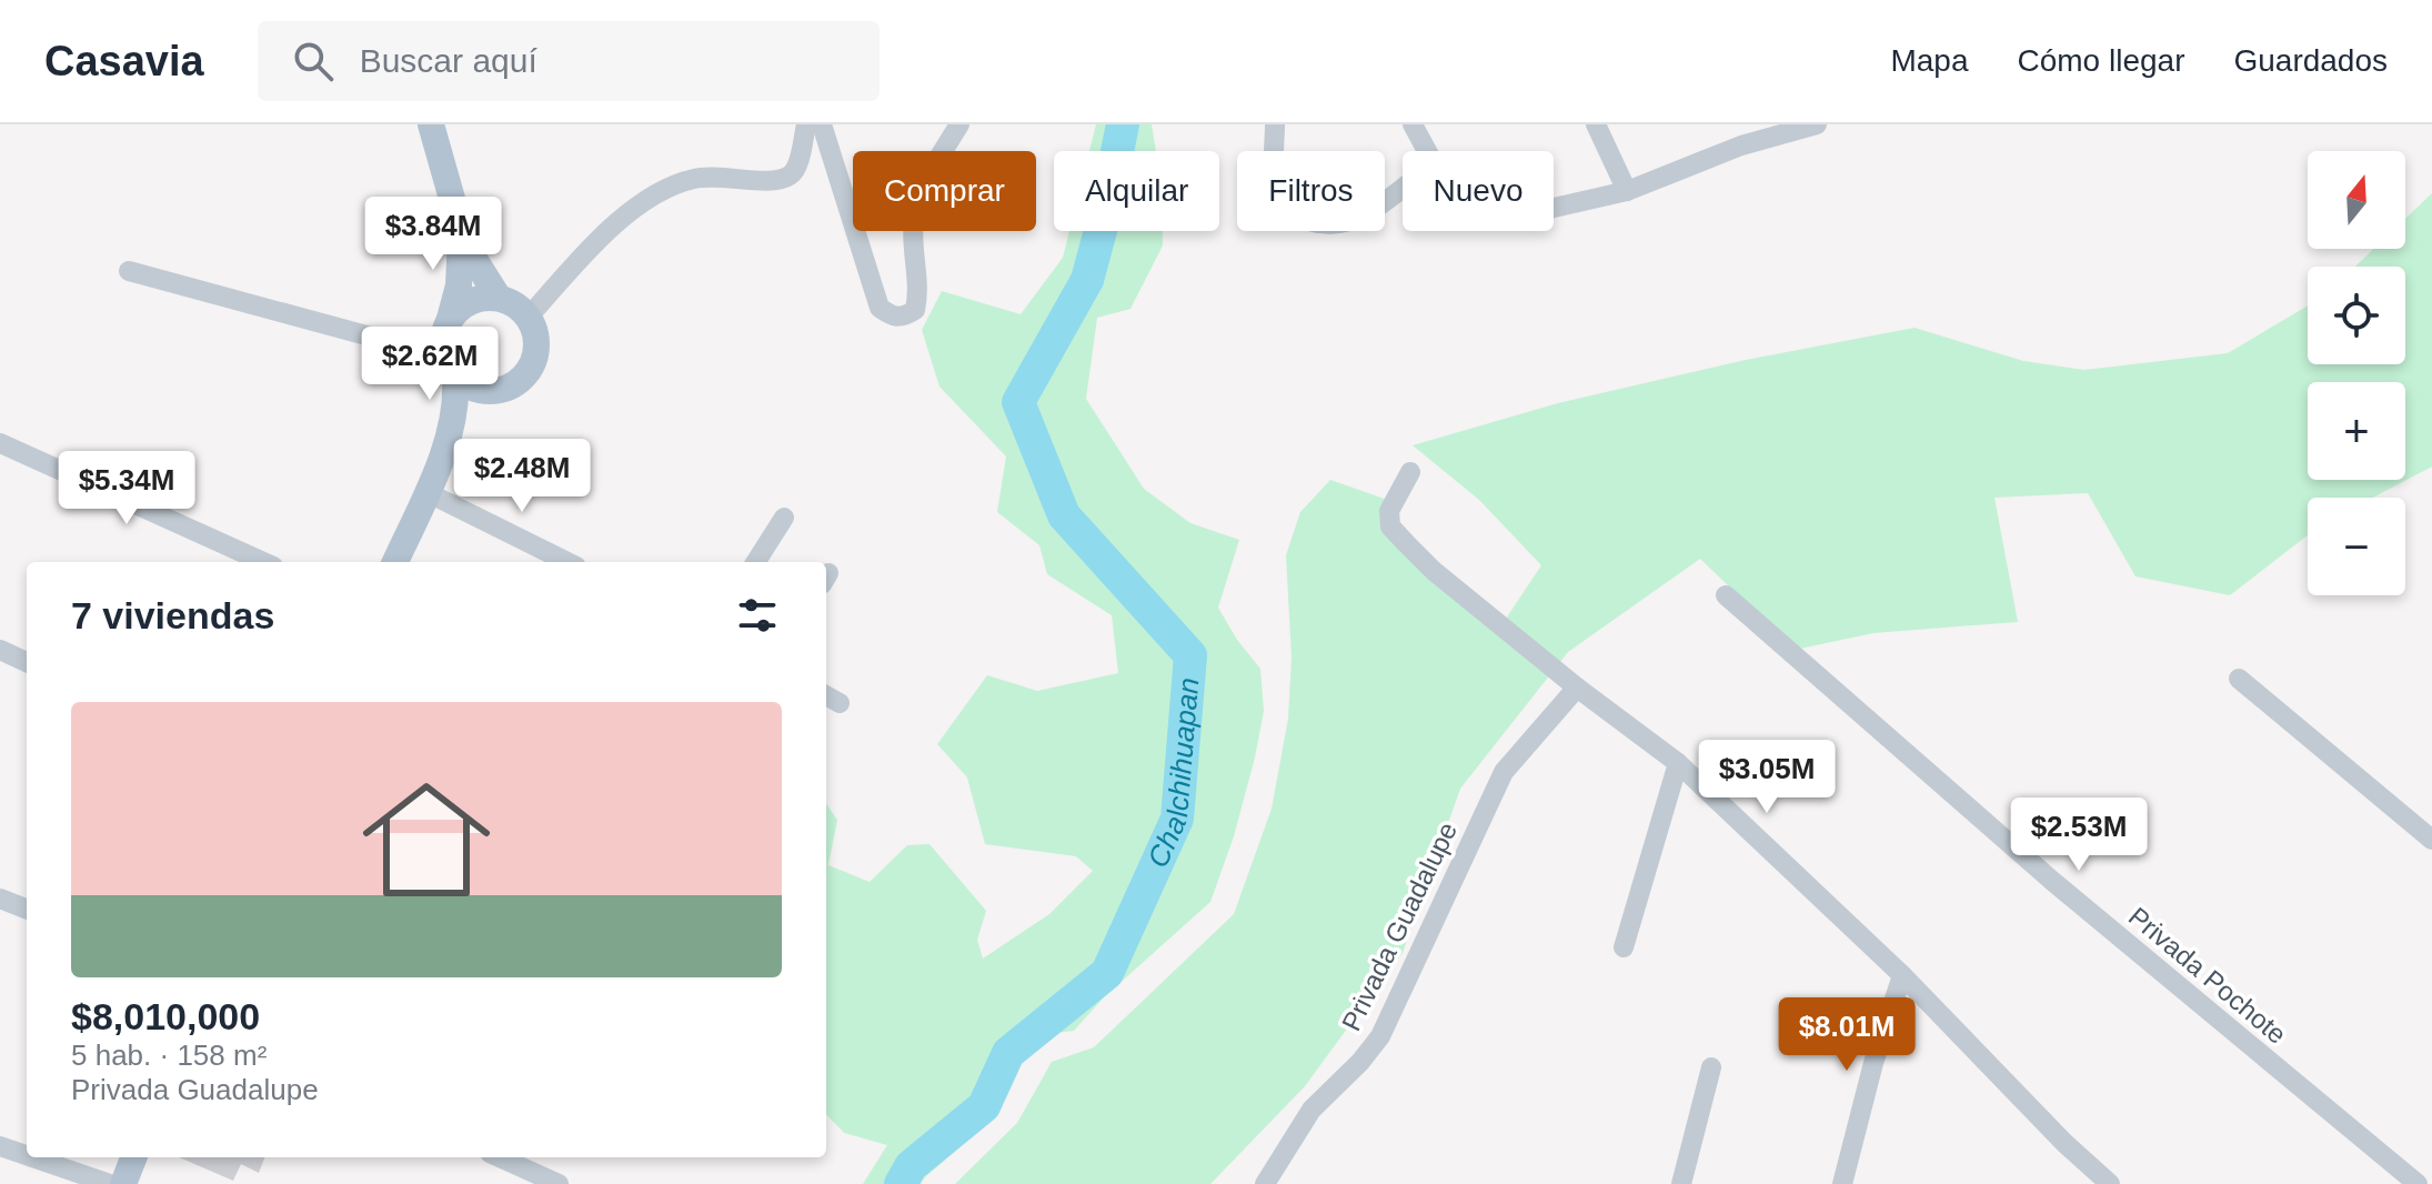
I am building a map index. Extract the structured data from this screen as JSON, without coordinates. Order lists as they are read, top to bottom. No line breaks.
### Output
{"streets":{"street":["Privada Guadalupe","Privada Pochote"]},"water":["Chalchihuapan"],"north":"top","page":{"header":"Casavia","search":"Buscar aquí","nav":["Mapa","Cómo llegar","Guardados"],"map_buttons":["+","−"],"chip":["Comprar","Alquilar","Filtros","Nuevo"],"price":["$3.84M","$2.62M","$2.48M","$5.34M","$3.05M","$2.53M","$8.01M"],"heading":"7 viviendas","list":[{"name":"$8,010,000","note":"5 hab. · 158 m² · Privada Guadalupe"}]}}
